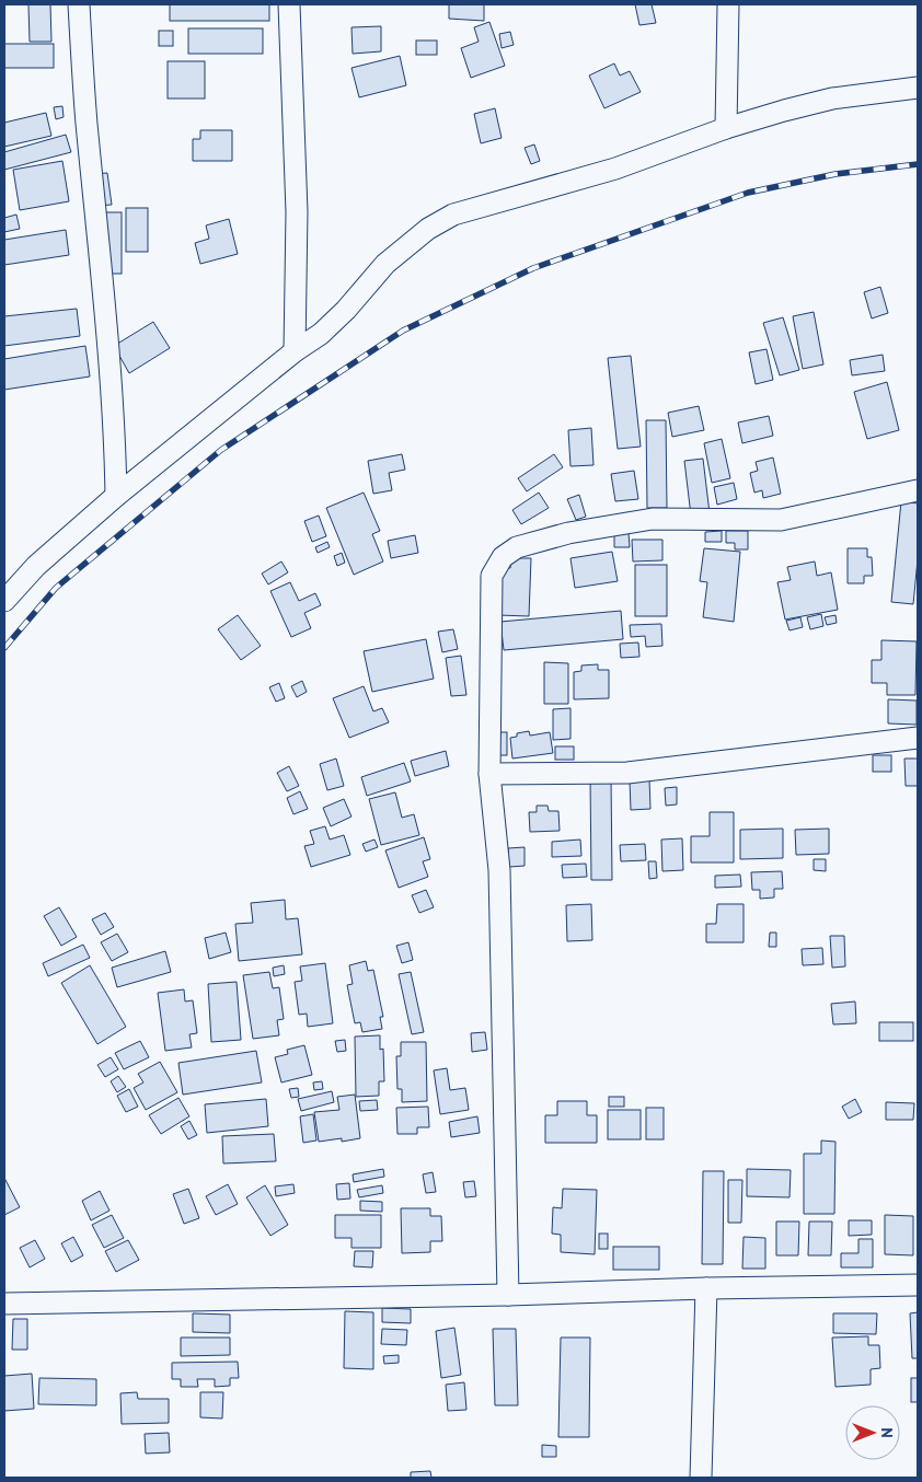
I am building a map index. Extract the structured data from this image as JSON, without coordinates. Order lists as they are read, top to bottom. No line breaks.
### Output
{"north":"right"}
